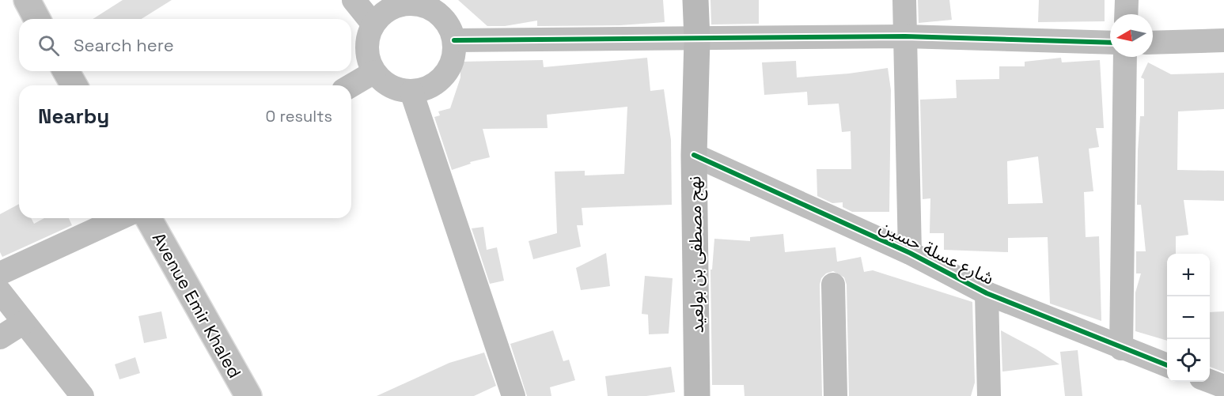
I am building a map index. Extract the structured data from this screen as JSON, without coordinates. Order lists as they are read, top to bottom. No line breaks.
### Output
{"streets":{"main road":["نهج مصطفى بن بولعيد","Avenue Emir Khaled"],"street":["شارع عسلة حسين"]},"crossings":[["شارع عسلة حسين","نهج مصطفى بن بولعيد"]],"north":"left","page":{"search":"Search here","heading":["Nearby","0 results"],"map_buttons":["+","−"]}}
